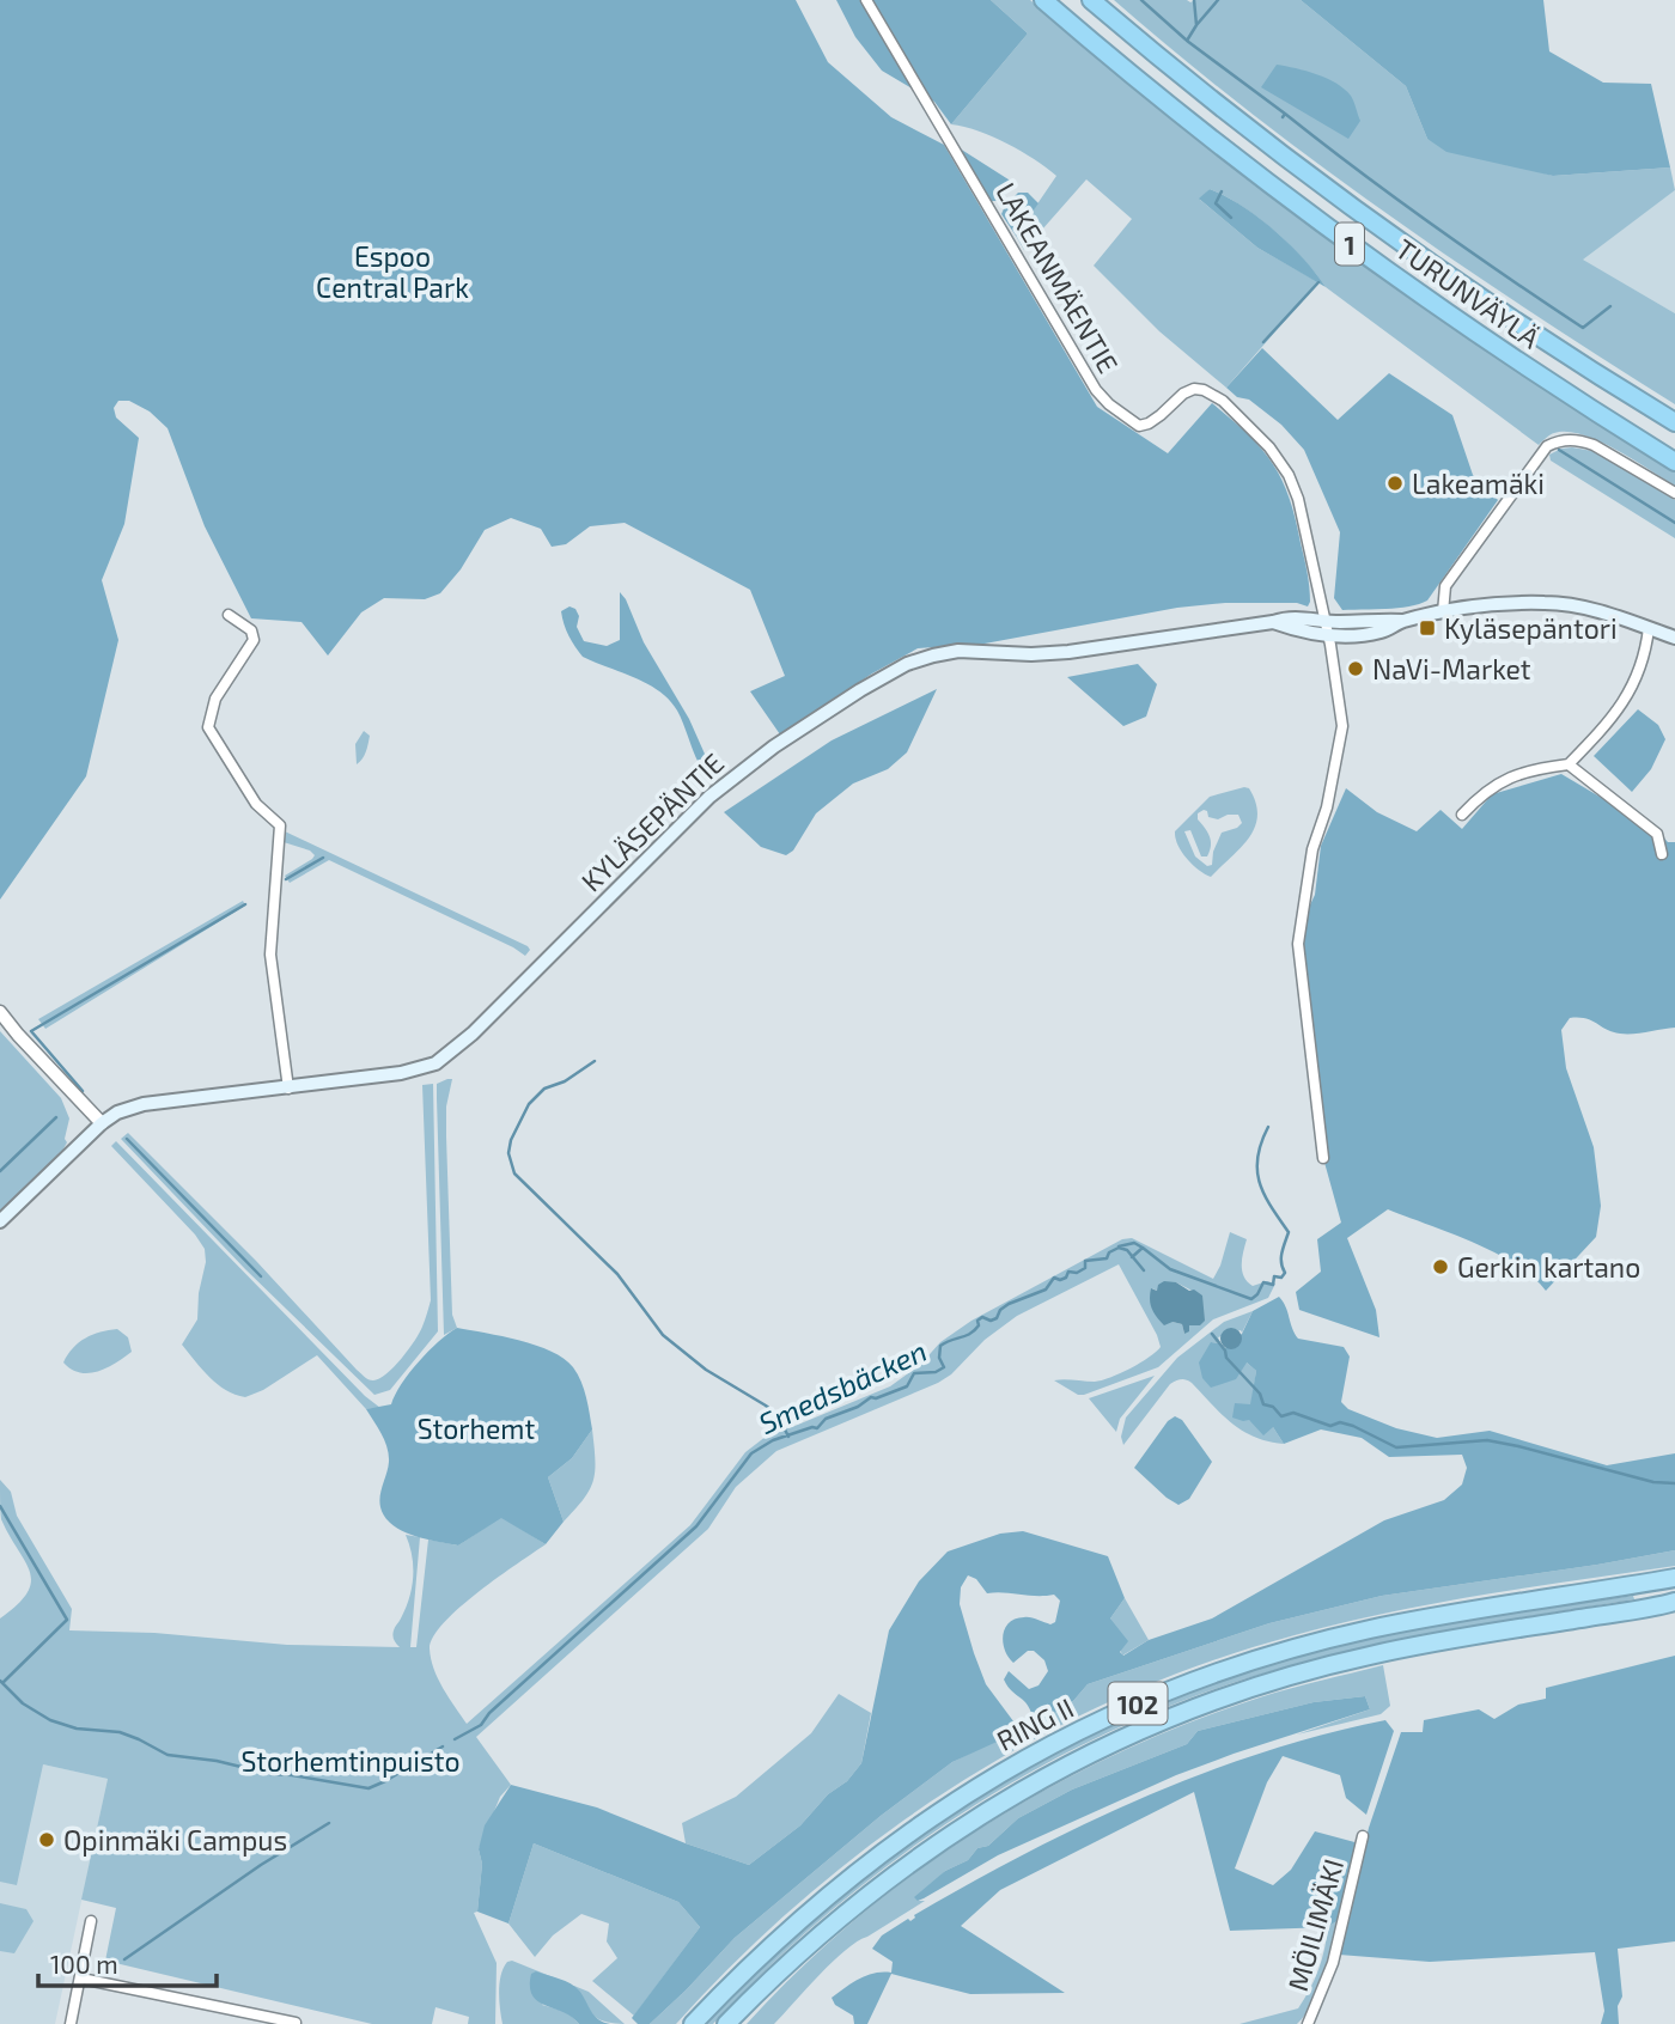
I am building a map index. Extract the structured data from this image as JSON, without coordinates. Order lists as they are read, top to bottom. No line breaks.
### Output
{"streets":{"highway":["1","TURUNVÄYLÄ","102","RING II"],"main road":["KYLÄSEPÄNTIE"],"street":["LAKEANMÄENTIE","MÖILIMÄKI"]},"crossings":[["LAKEANMÄENTIE","KYLÄSEPÄNTIE"]],"water":["Smedsbäcken"],"parks":["Espoo Central Park","Storhemt","Storhemtinpuisto"],"places":{"other":["Lakeamäki","NaVi-Market","Gerkin kartano","Opinmäki Campus"],"transit":["Kyläsepäntori"]},"scale_bar":"100 m"}
